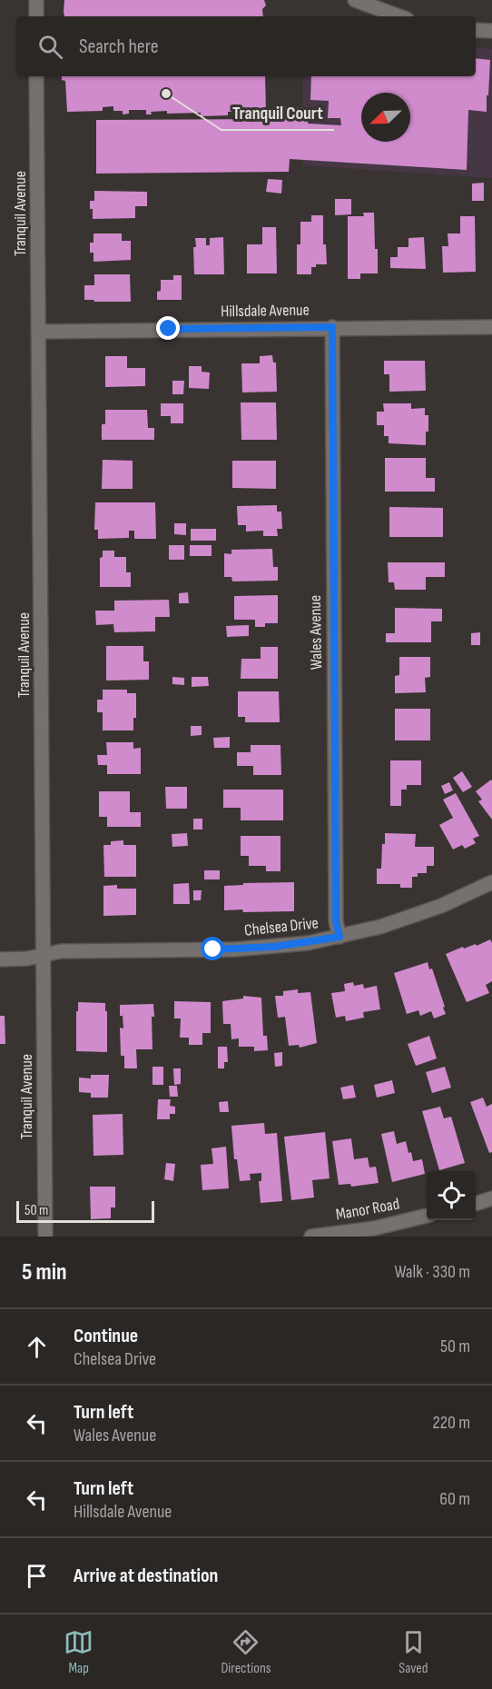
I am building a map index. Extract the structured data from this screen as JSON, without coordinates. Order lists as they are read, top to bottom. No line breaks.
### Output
{"streets":{"street":["Tranquil Avenue","Hillsdale Avenue","Wales Avenue","Chelsea Drive","Manor Road"]},"crossings":[["Tranquil Avenue","Hillsdale Avenue"],["Tranquil Avenue","Chelsea Drive"],["Hillsdale Avenue","Wales Avenue"],["Wales Avenue","Chelsea Drive"]],"places":["Tranquil Court"],"scale_bar":"50 m","north":"bottom left","page":{"search":"Search here","scale":"50 m","heading":["5 min","Walk · 330 m"],"list":[["Continue","Chelsea Drive","50 m"],["Turn left","Wales Avenue","220 m"],["Turn left","Hillsdale Avenue","60 m"],"Arrive at destination"],"nav":["Map","Directions","Saved"]}}
